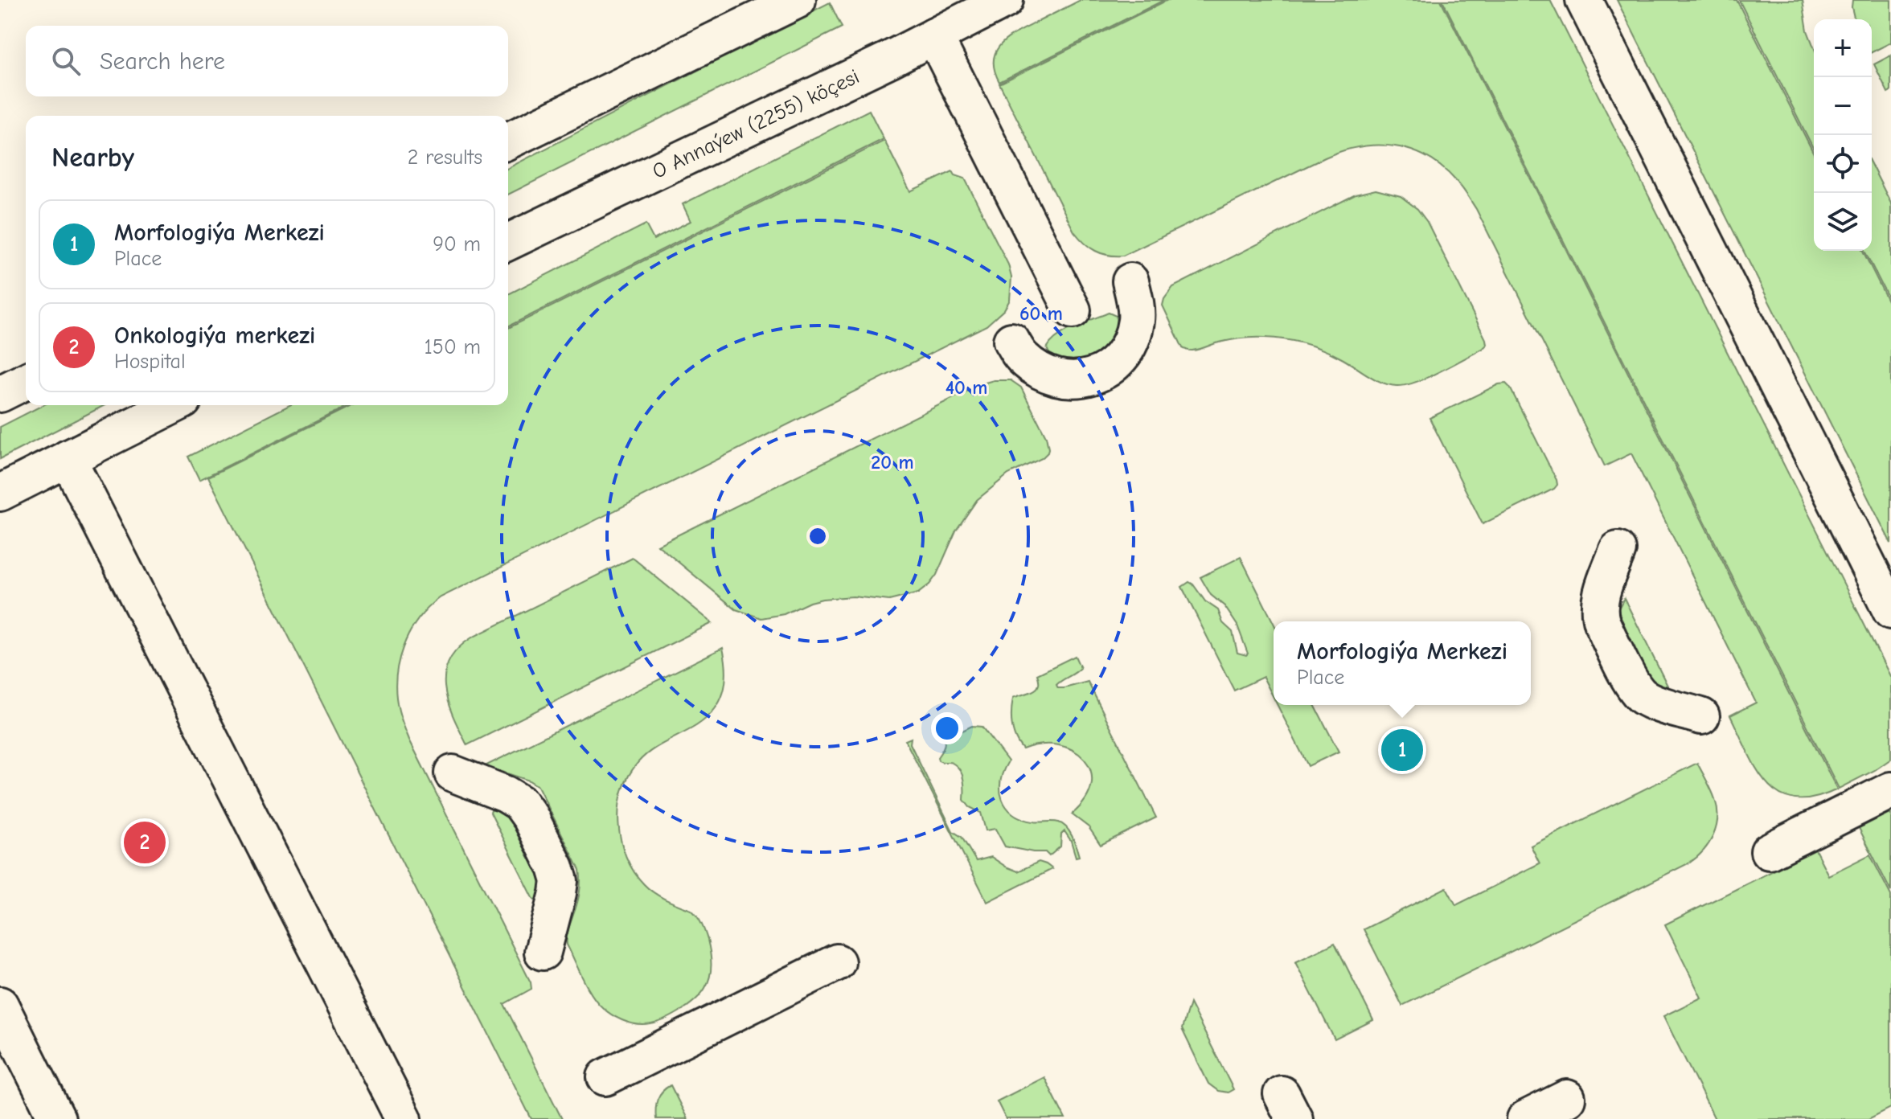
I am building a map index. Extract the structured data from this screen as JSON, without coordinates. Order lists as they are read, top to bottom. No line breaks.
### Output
{"streets":{"main road":["O Annaýew (2255) köçesi"]},"page":{"map_buttons":["+","−"],"search":"Search here","heading":["Nearby","2 results"],"list":[{"mark":"1","name":"Morfologiýa Merkezi","note":"Place","value":"90 m"},{"mark":"2","name":"Onkologiýa merkezi","note":"Hospital","value":"150 m"}],"popup":["Morfologiýa Merkezi","Place"],"pins":["1","2"]},"rings":["60 m","40 m","20 m"]}
